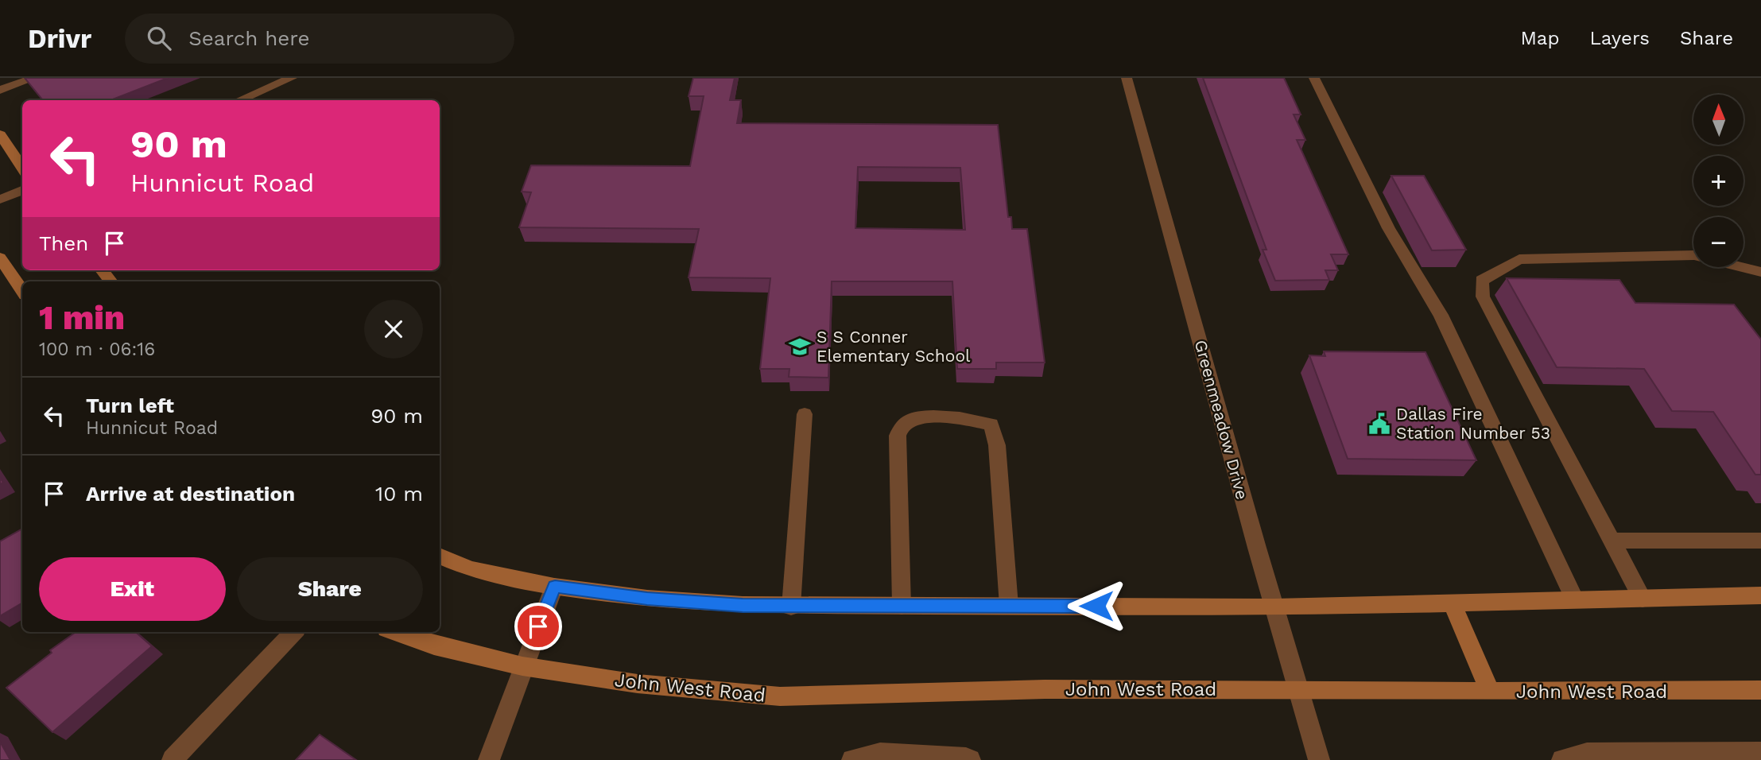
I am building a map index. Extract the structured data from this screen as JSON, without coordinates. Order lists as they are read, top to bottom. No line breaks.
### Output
{"streets":{"main road":["John West Road"],"street":["Greenmeadow Drive"]},"crossings":[["Greenmeadow Drive","John West Road"]],"places":{"school or university":["S S Conner Elementary School"],"public building":["Dallas Fire Station Number 53"]},"north":"top","page":{"header":"Drivr","search":"Search here","nav":["Map","Layers","Share"],"map_buttons":["+","−"],"turn":["90 m","Hunnicut Road"],"then":"Then","heading":["1 min","100 m · 06:16"],"list":[{"name":"Turn left","note":"Hunnicut Road","value":"90 m"},{"name":"Arrive at destination","value":"10 m"}],"buttons":["Exit","Share"]}}
